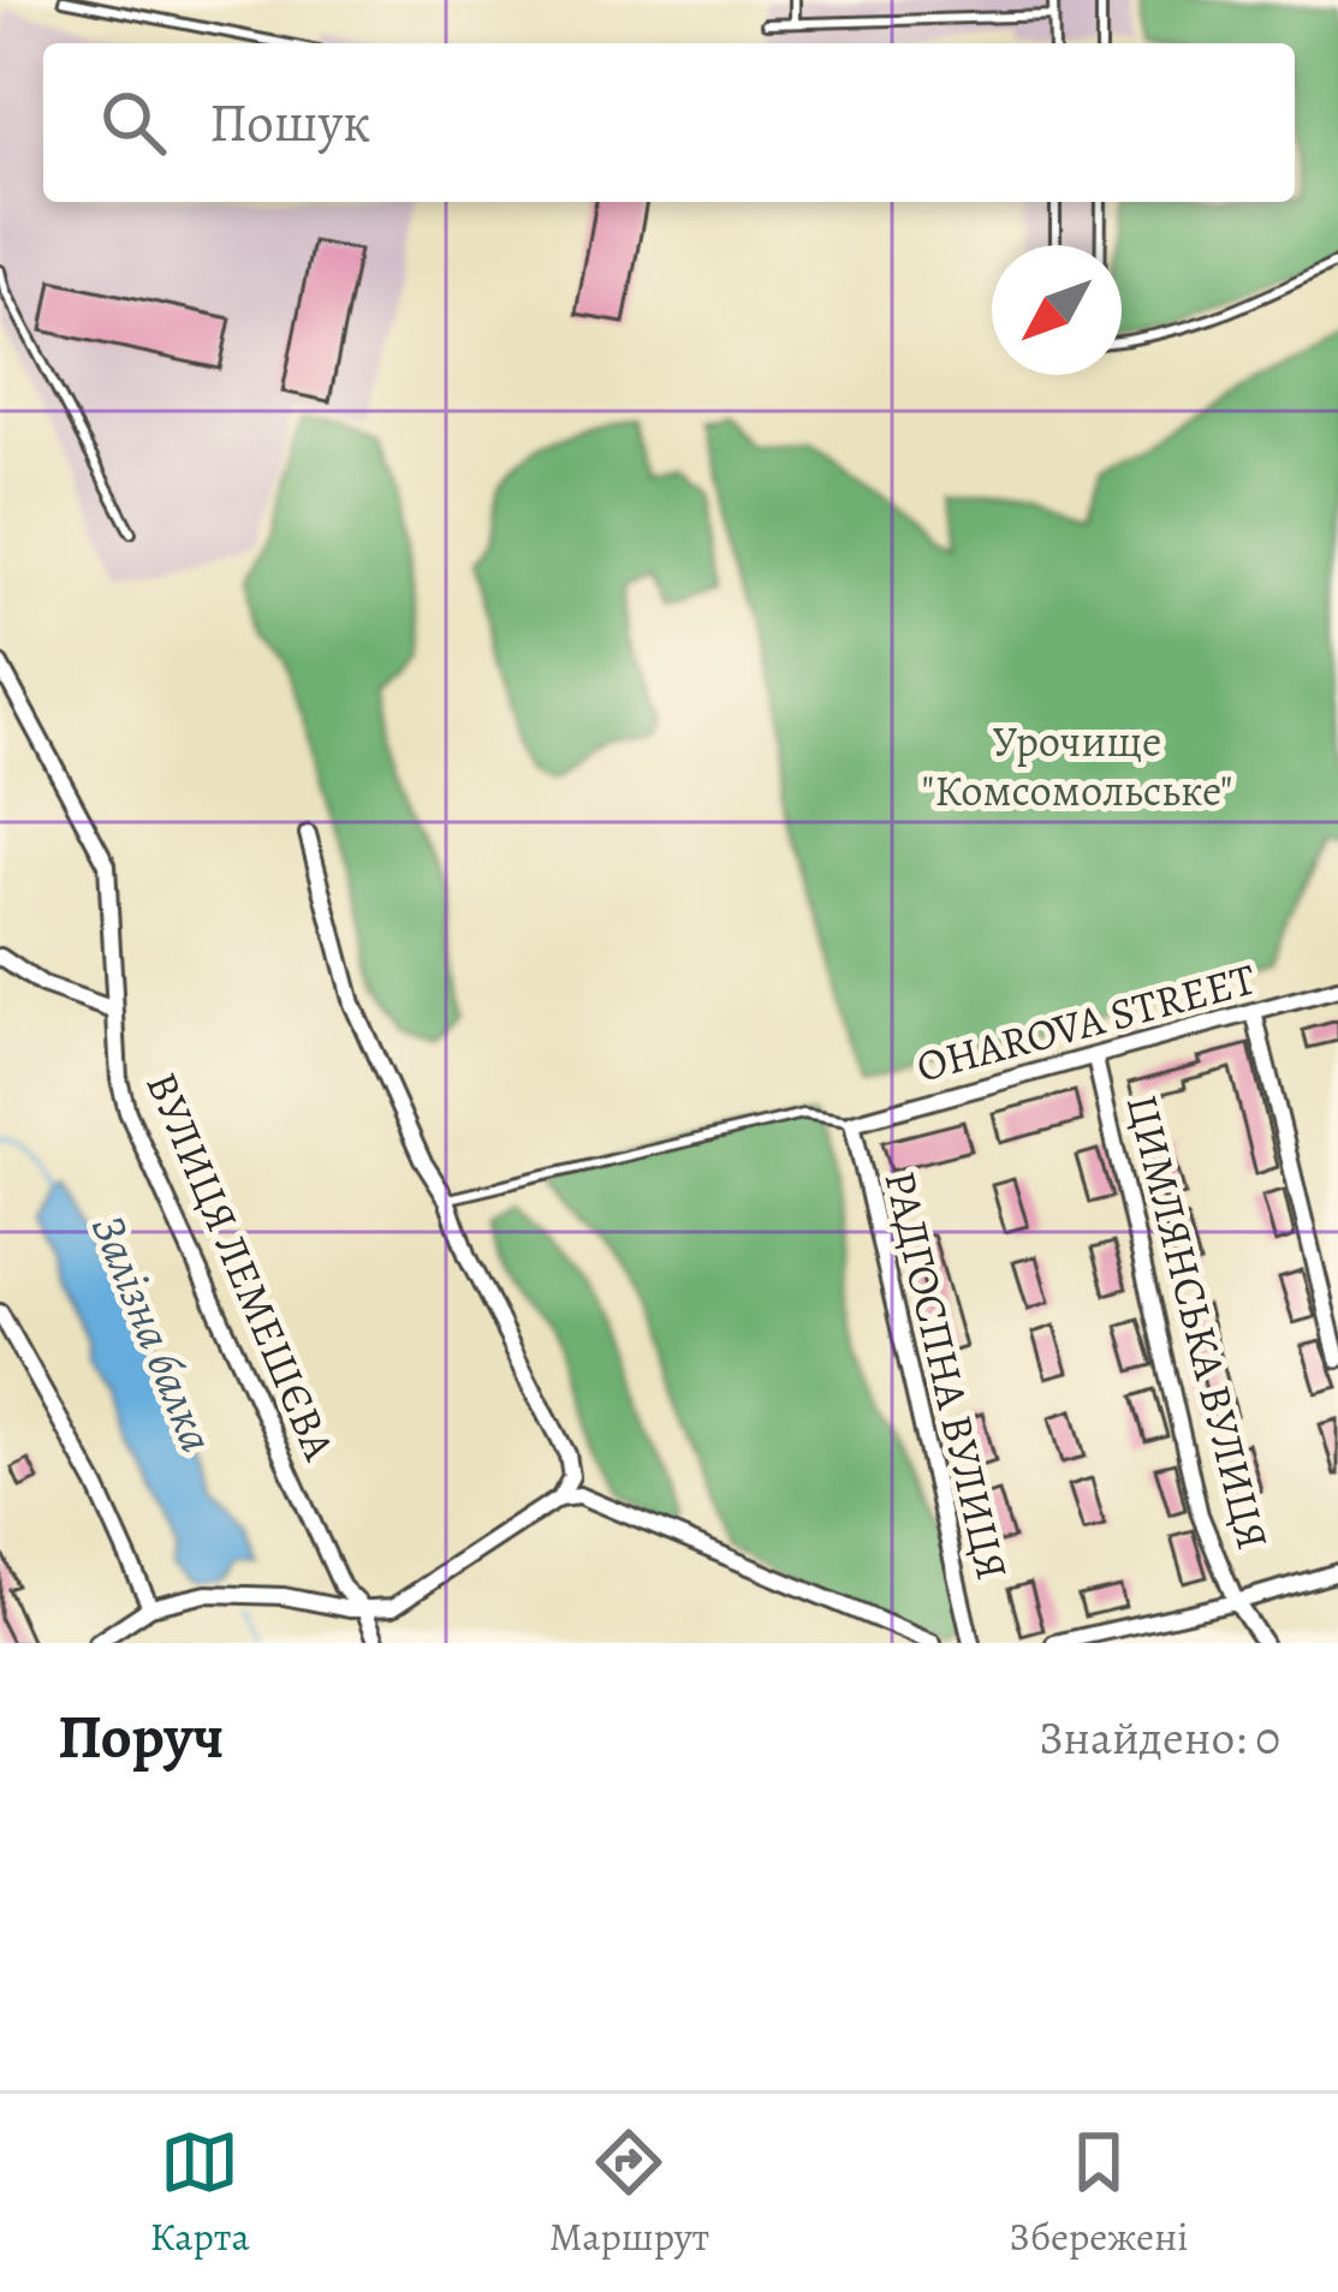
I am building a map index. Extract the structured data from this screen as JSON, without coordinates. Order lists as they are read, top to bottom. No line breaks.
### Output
{"streets":{"street":["OHAROVA STREET","ВУЛИЦЯ ЛЕМЕШЄВА","ЦИМЛЯНСЬКА ВУЛИЦЯ","РАДГОСПНА ВУЛИЦЯ"]},"crossings":[["OHAROVA STREET","ЦИМЛЯНСЬКА ВУЛИЦЯ"],["OHAROVA STREET","РАДГОСПНА ВУЛИЦЯ"]],"water":["Залізна балка"],"parks":["Урочище \"Комсомольське\""],"north":"bottom left","page":{"search":"Пошук","heading":["Поруч","Знайдено: 0"],"nav":["Карта","Маршрут","Збережені"]}}
